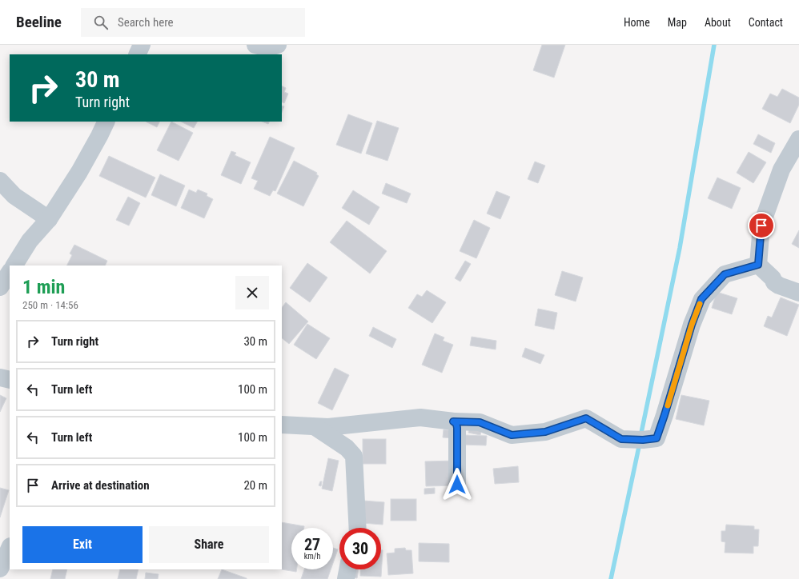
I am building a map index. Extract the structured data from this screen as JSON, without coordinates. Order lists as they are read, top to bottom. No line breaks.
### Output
{"page":{"header":"Beeline","search":"Search here","nav":["Home","Map","About","Contact"],"turn":["30 m","Turn right"],"heading":["1 min","250 m · 14:56"],"list":[{"name":"Turn right","value":"30 m"},{"name":"Turn left","value":"100 m"},{"name":"Turn left","value":"100 m"},{"name":"Arrive at destination","value":"20 m"}],"buttons":["Exit","Share"],"speed":"27 km/h","limit":"30"}}
